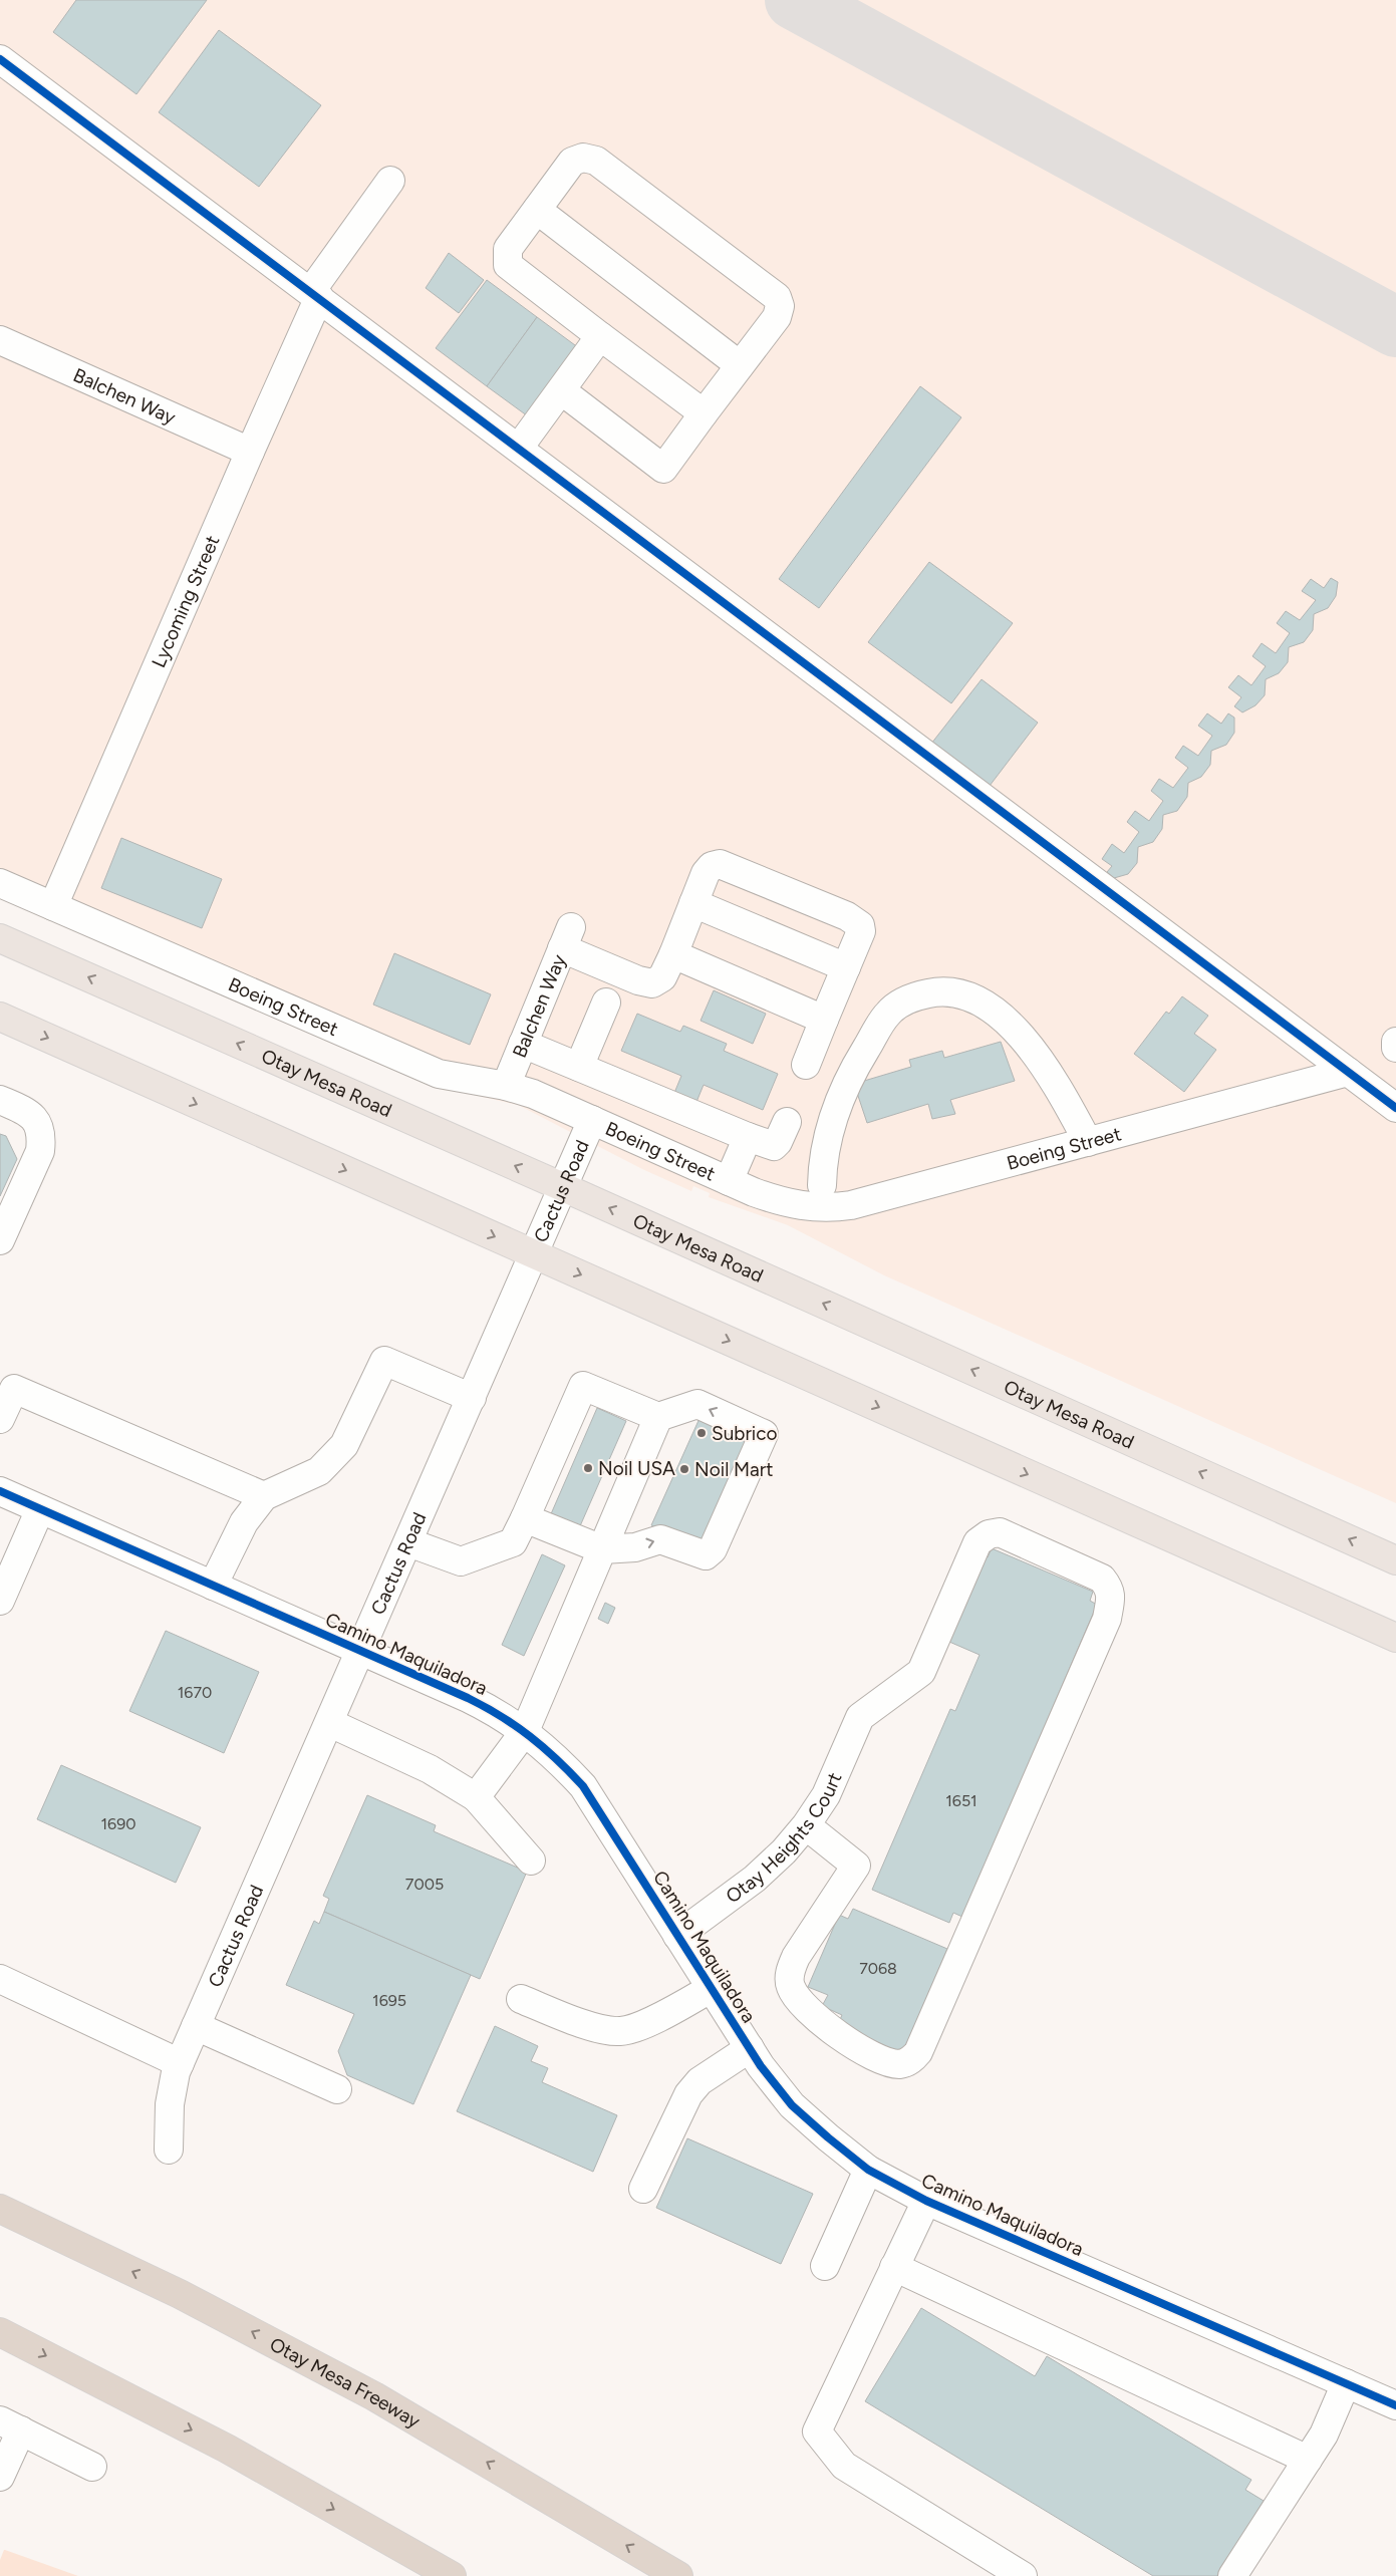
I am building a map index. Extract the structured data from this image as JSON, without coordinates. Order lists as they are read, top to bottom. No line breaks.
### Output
{"streets":{"highway":["Otay Mesa Freeway"],"main road":["Otay Mesa Road"],"street":["Balchen Way","Lycoming Street","Boeing Street","Cactus Road","Camino Maquiladora","Otay Heights Court"]},"crossings":[["Balchen Way","Lycoming Street"],["Balchen Way","Boeing Street"],["Lycoming Street","Boeing Street"],["Boeing Street","Cactus Road"],["Otay Mesa Road","Cactus Road"],["Cactus Road","Camino Maquiladora"],["Camino Maquiladora","Otay Heights Court"]],"places":["Subrico","Noil USA","Noil Mart"],"house_numbers":["1670","1651","1690","7005","7068","1695"]}
